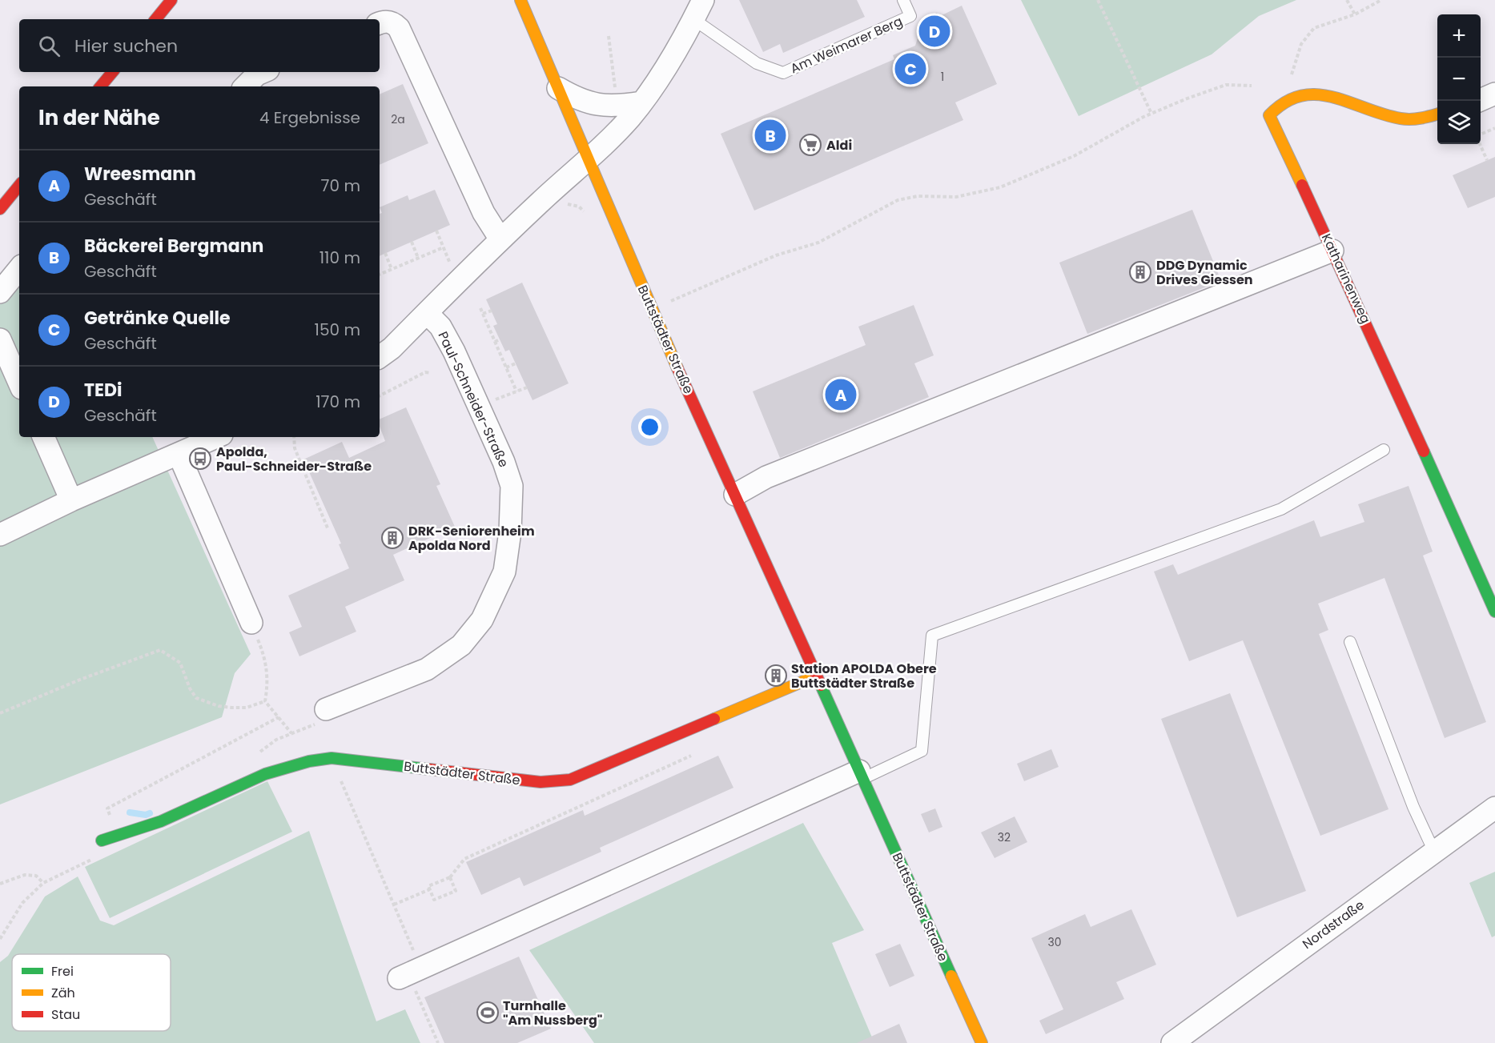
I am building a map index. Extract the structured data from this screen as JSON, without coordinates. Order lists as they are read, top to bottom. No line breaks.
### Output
{"streets":{"street":["Katharinenweg","Buttstädter Straße","Paul-Schneider-Straße","Nordstraße"],"lane":["Am Weimarer Berg"]},"places":{"supermarket":["Aldi"],"building":["DDG Dynamic Drives Giessen","DRK-Seniorenheim Apolda Nord","Station APOLDA Obere Buttstädter Straße"],"bus stop":["Apolda, Paul-Schneider-Straße"],"sports":["Turnhalle \"Am Nussberg\""]},"house_numbers":["1","2a","32","30"],"legend":["Frei","Zäh","Stau"],"page":{"pins":["D","C","B","A"],"map_buttons":["+","−"],"search":"Hier suchen","heading":["In der Nähe","4 Ergebnisse"],"list":[{"mark":"A","name":"Wreesmann","note":"Geschäft","value":"70 m"},{"mark":"B","name":"Bäckerei Bergmann","note":"Geschäft","value":"110 m"},{"mark":"C","name":"Getränke Quelle","note":"Geschäft","value":"150 m"},{"mark":"D","name":"TEDi","note":"Geschäft","value":"170 m"}]}}
